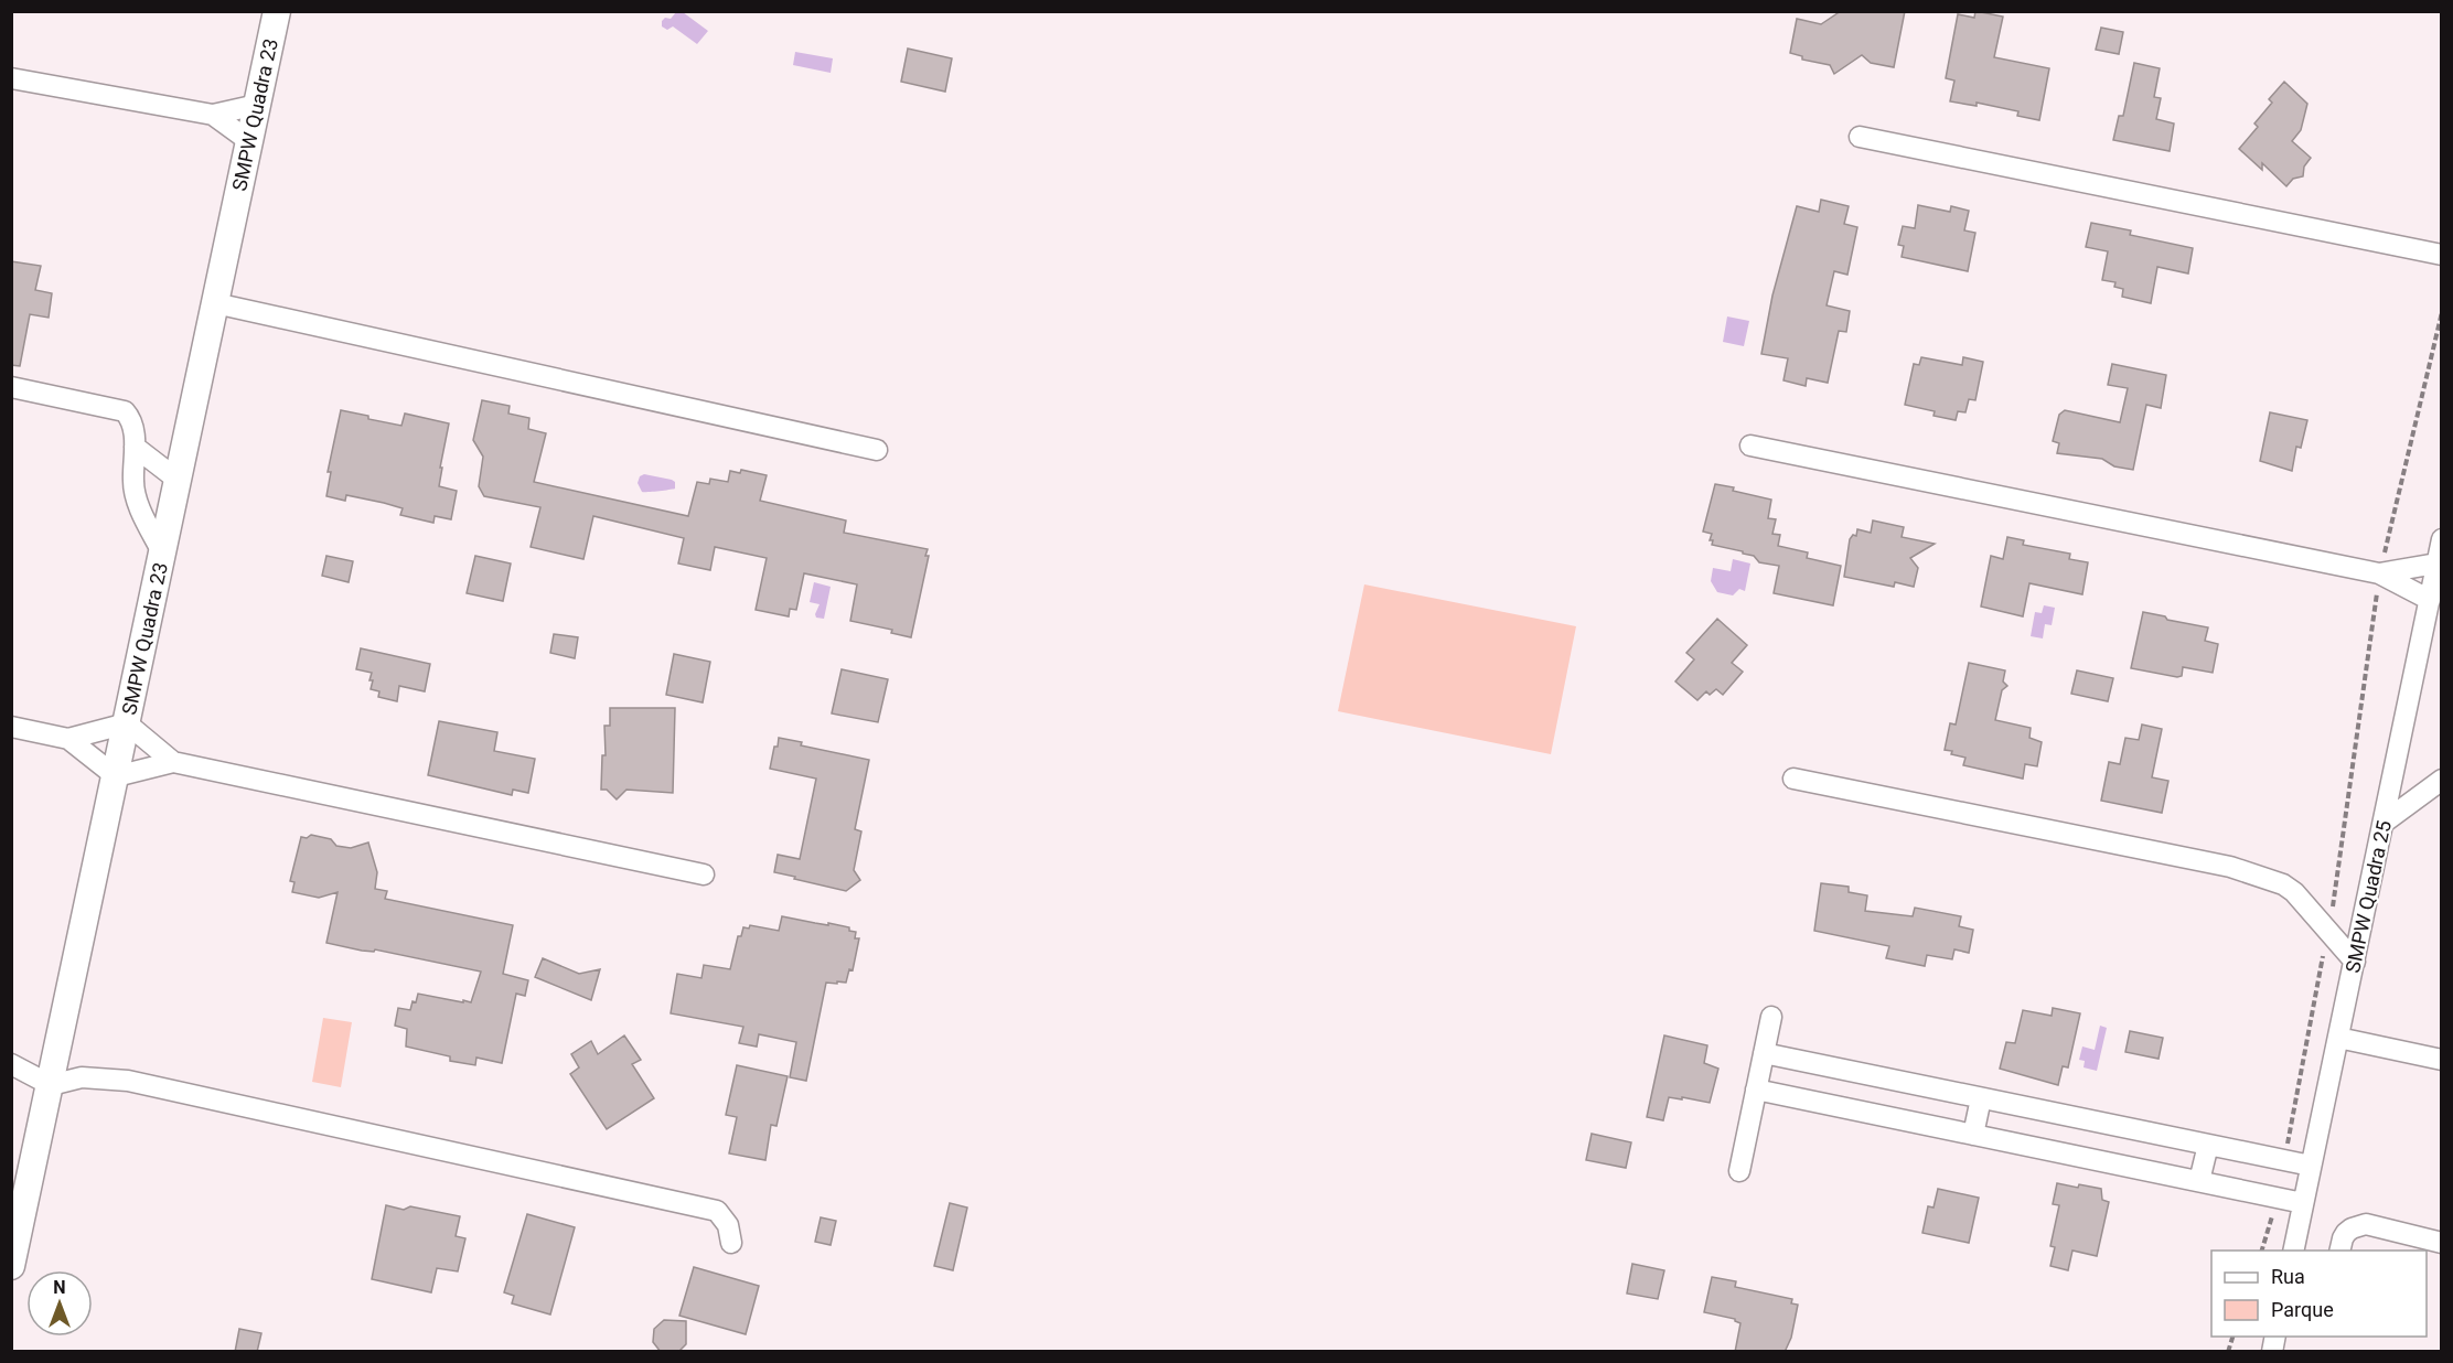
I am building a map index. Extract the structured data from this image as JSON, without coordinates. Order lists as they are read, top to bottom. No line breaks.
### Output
{"streets":{"street":["SMPW Quadra 23","SMPW Quadra 25"]},"legend":["Rua","Parque"],"north":"top"}
